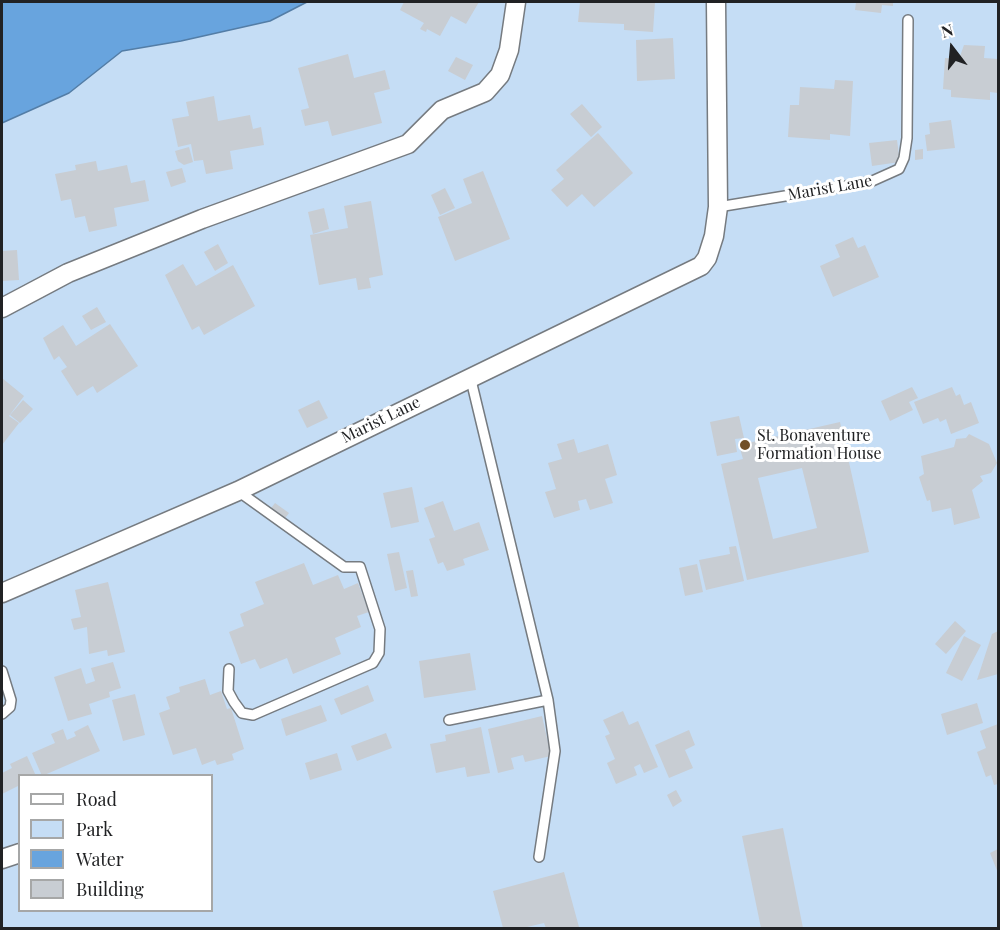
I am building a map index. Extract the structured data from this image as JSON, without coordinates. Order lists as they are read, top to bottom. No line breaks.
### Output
{"streets":{"street":["Marist Lane"]},"places":["St. Bonaventure Formation House"],"legend":["Road","Park","Water","Building"],"north":"top"}
